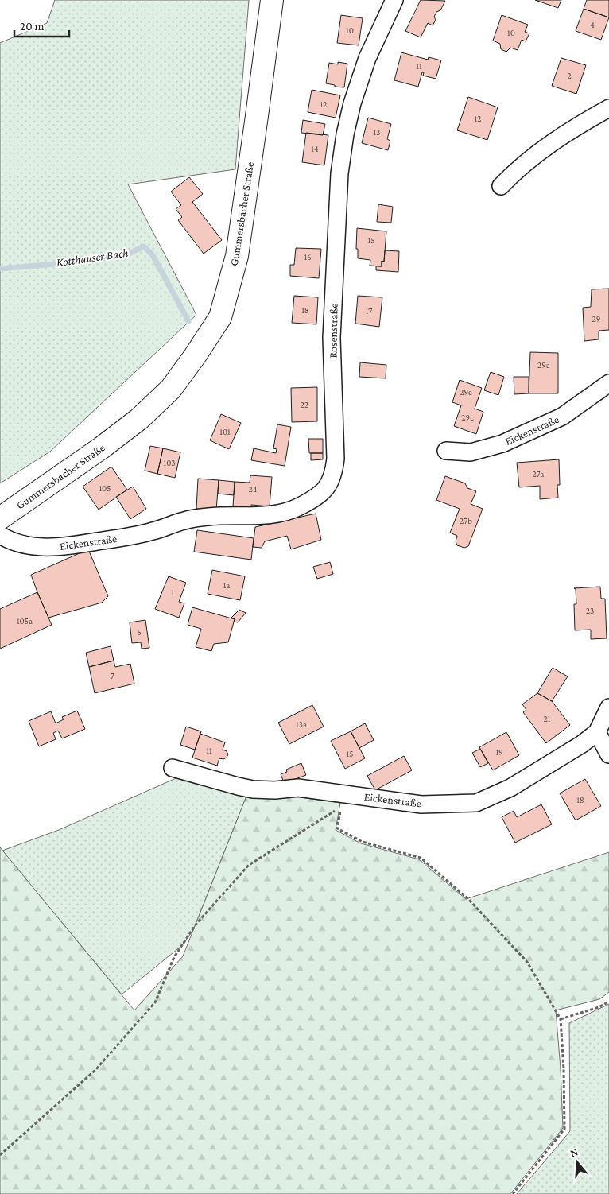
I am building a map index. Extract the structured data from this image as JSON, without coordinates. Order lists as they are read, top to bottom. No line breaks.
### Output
{"streets":{"main road":["Gummersbacher Straße"],"street":["Rosenstraße","Eickenstraße"]},"crossings":[["Rosenstraße","Eickenstraße"]],"water":["Kotthauser Bach"],"house_numbers":["4","10","10","11","2","12","12","13","14","15","16","18","17","29","29a","29e","22","29c","101","103","27a","105","24","27b","1a","1","23","105a","5","7","21","13a","11","19","15","18"],"scale_bar":"20 m","north":"top"}
